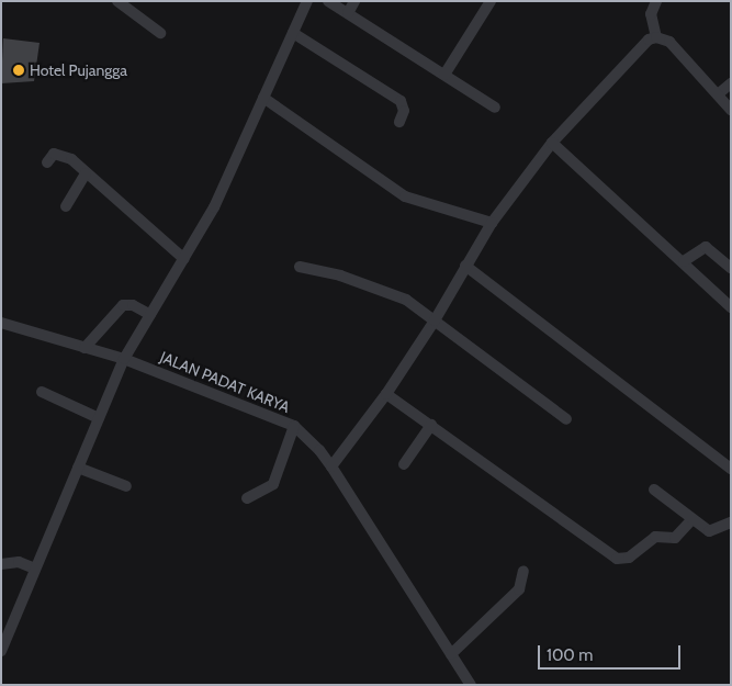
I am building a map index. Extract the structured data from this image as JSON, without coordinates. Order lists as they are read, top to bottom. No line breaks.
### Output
{"streets":{"street":["JALAN PADAT KARYA"]},"places":["Hotel Pujangga"],"scale_bar":"100 m"}
